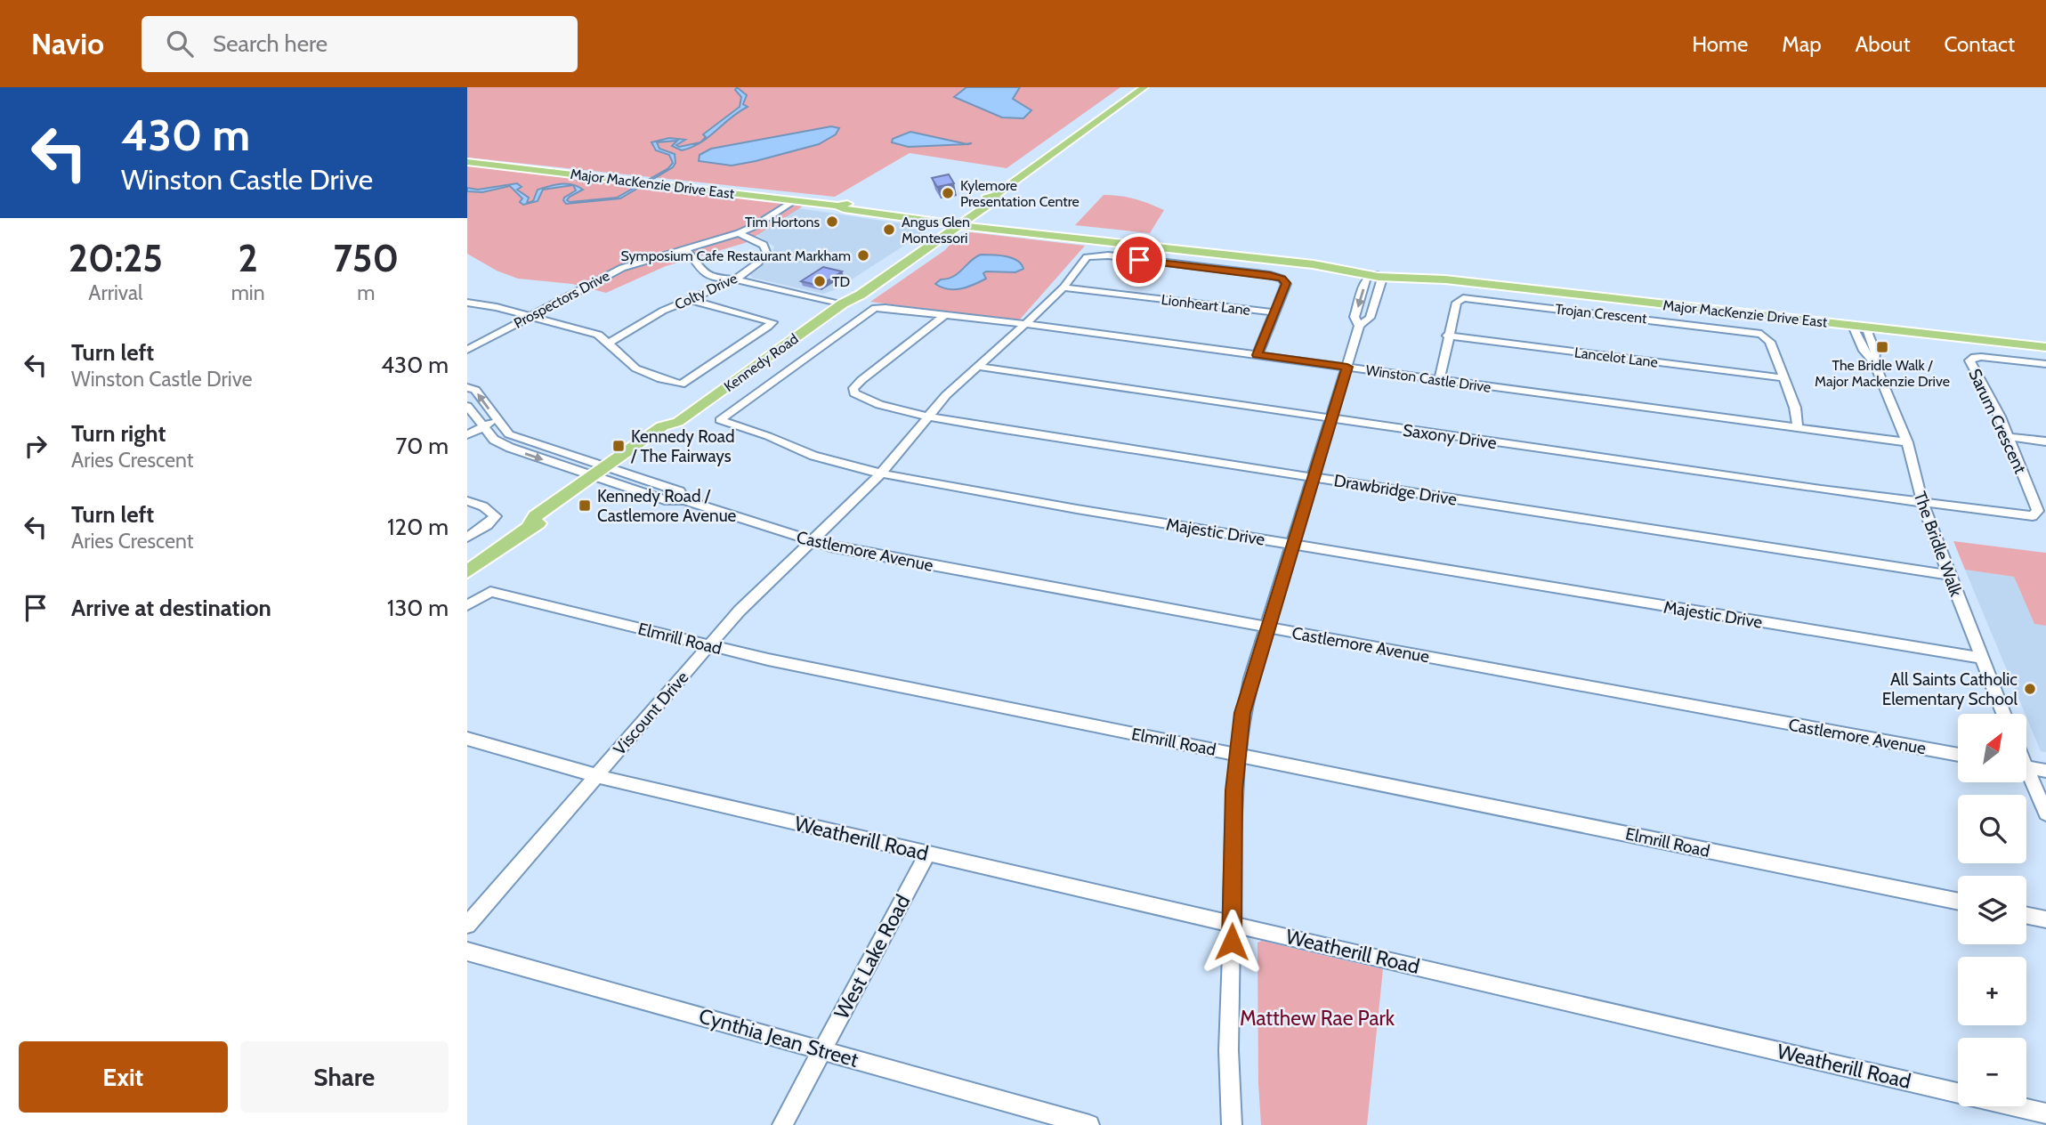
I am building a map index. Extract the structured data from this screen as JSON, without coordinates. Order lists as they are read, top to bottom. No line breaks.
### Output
{"streets":{"main road":["Major MacKenzie Drive East","Kennedy Road"],"street":["Colty Drive","Prospectors Drive","Lionheart Lane","Trojan Crescent","Lancelot Lane","Winston Castle Drive","Sarum Crescent","Saxony Drive","Drawbridge Drive","Majestic Drive","The Bridle Walk","Castlemore Avenue","Elmrill Road","Viscount Drive","Weatherill Road","West Lake Road","Cynthia Jean Street"]},"crossings":[["Major MacKenzie Drive East","Prospectors Drive"],["Major MacKenzie Drive East","Kennedy Road"],["Major MacKenzie Drive East","The Bridle Walk"],["Colty Drive","Prospectors Drive"],["Lionheart Lane","Viscount Drive"],["Trojan Crescent","Lancelot Lane"],["Trojan Crescent","Winston Castle Drive"],["Kennedy Road","Castlemore Avenue"],["Winston Castle Drive","Drawbridge Drive"],["Winston Castle Drive","Majestic Drive"],["Winston Castle Drive","The Bridle Walk"],["Winston Castle Drive","Viscount Drive"],["Sarum Crescent","Saxony Drive"],["Sarum Crescent","The Bridle Walk"],["Saxony Drive","The Bridle Walk"],["Saxony Drive","Viscount Drive"],["Drawbridge Drive","The Bridle Walk"],["Drawbridge Drive","Viscount Drive"],["Majestic Drive","The Bridle Walk"],["Majestic Drive","Viscount Drive"],["Castlemore Avenue","Viscount Drive"],["Elmrill Road","Viscount Drive"],["Viscount Drive","Weatherill Road"],["Weatherill Road","West Lake Road"],["West Lake Road","Cynthia Jean Street"]],"parks":["Matthew Rae Park"],"places":{"other":["Kylemore Presentation Centre","Tim Hortons","Angus Glen Montessori","Symposium Cafe Restaurant Markham","TD","All Saints Catholic Elementary School"],"transit":["The Bridle Walk / Major Mackenzie Drive","Kennedy Road / The Fairways","Kennedy Road / Castlemore Avenue"]},"north":"top right","page":{"header":"Navio","search":"Search here","nav":["Home","Map","About","Contact"],"turn":["430 m","Winston Castle Drive"],"eta":["20:25","Arrival","2","min","750","m"],"list":[{"name":"Turn left","note":"Winston Castle Drive","value":"430 m"},{"name":"Turn right","note":"Aries Crescent","value":"70 m"},{"name":"Turn left","note":"Aries Crescent","value":"120 m"},{"name":"Arrive at destination","value":"130 m"}],"map_buttons":["+","−"],"buttons":["Exit","Share"]}}
